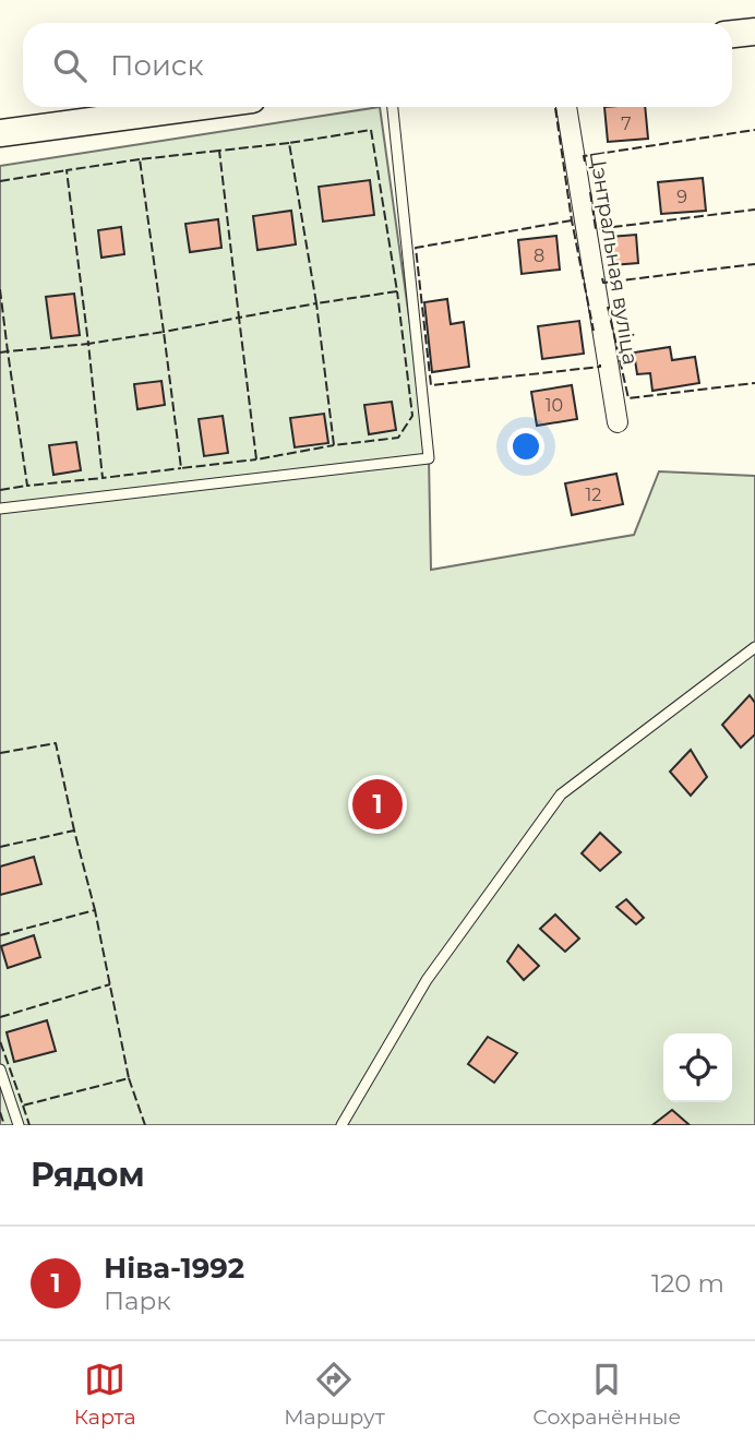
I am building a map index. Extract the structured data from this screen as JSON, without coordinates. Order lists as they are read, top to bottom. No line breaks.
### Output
{"streets":{"street":["Цэнтральная вуліца"]},"house_numbers":["7","9","8","10","12"],"page":{"search":"Поиск","pins":"1","heading":"Рядом","list":[{"mark":"1","name":"Ніва-1992","note":"Парк","value":"120 m"}],"nav":["Карта","Маршрут","Сохранённые"]}}
